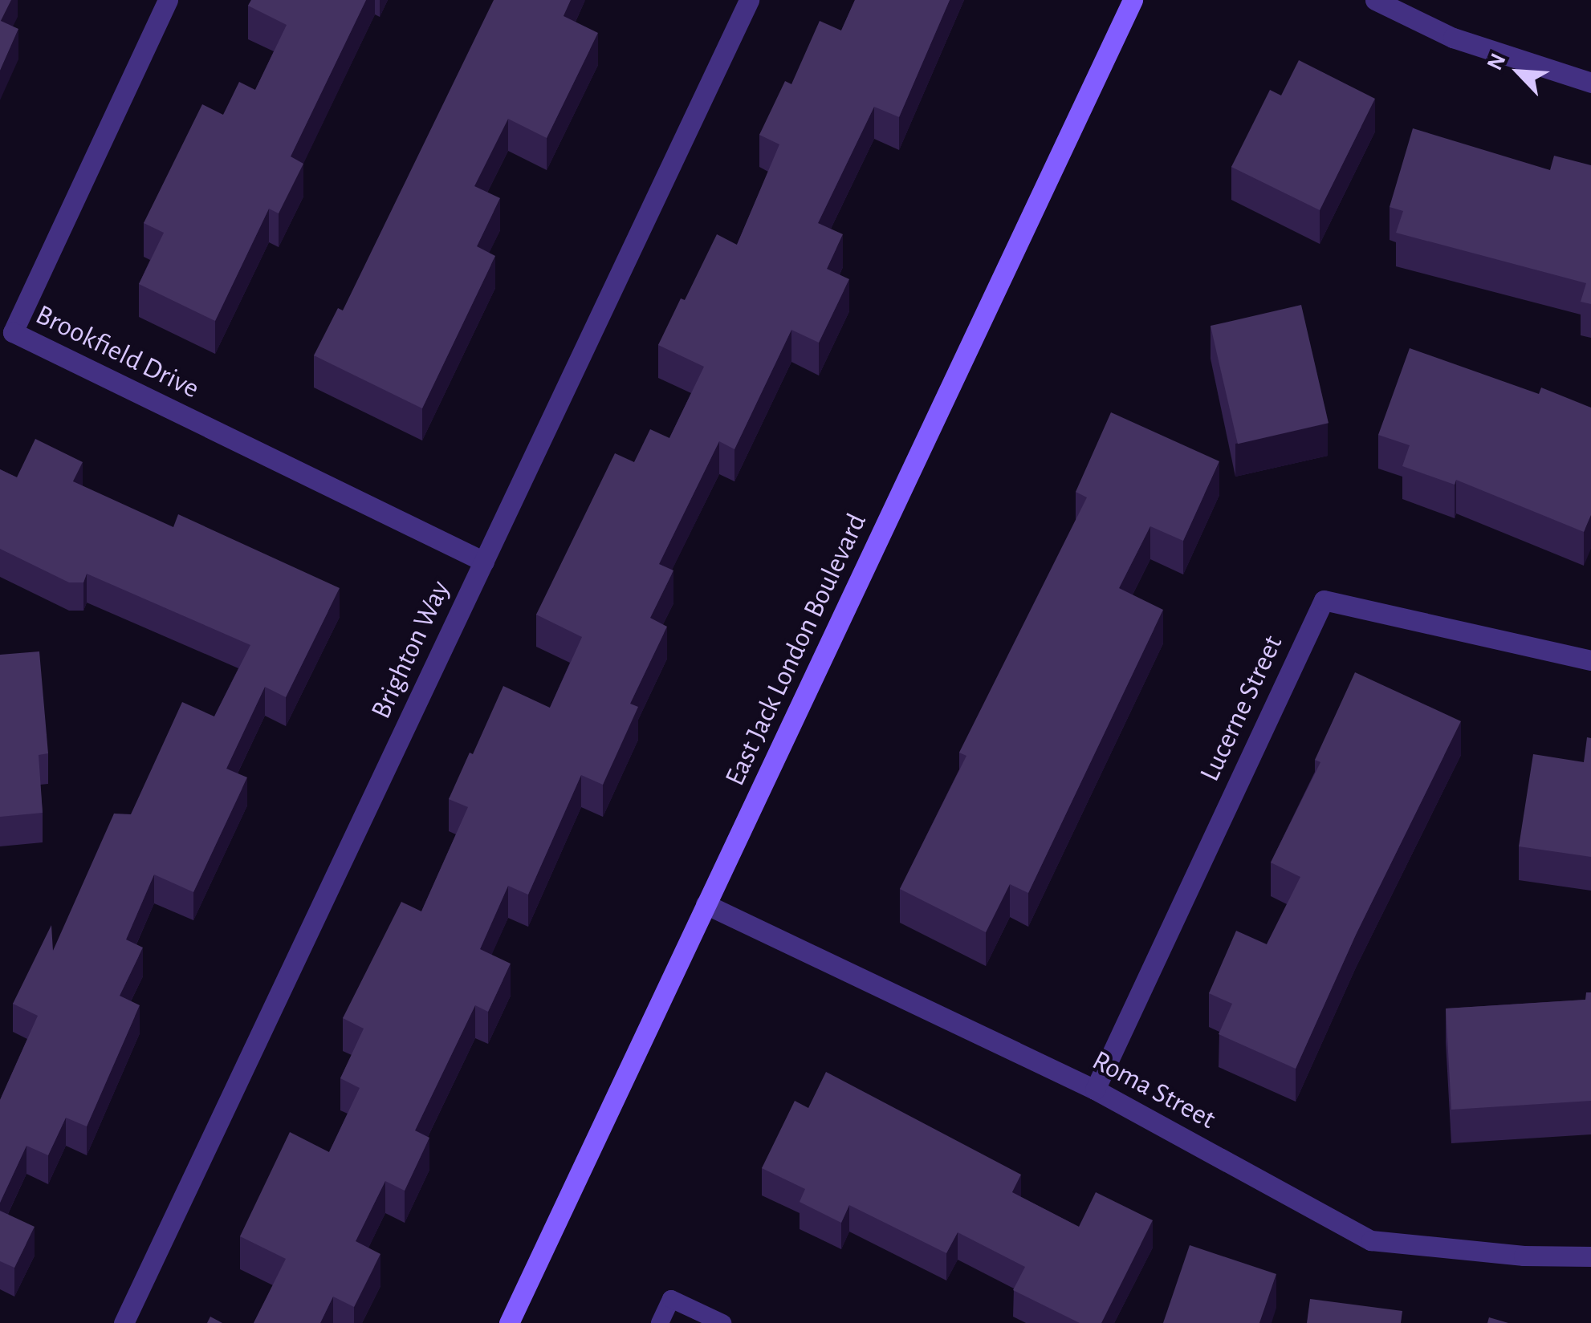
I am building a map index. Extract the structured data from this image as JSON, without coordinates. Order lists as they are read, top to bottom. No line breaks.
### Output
{"streets":{"main road":["East Jack London Boulevard"],"street":["Brookfield Drive","Brighton Way","Lucerne Street","Roma Street"]},"crossings":[["Brookfield Drive","Brighton Way"],["East Jack London Boulevard","Roma Street"],["Lucerne Street","Roma Street"]],"north":"top left"}
